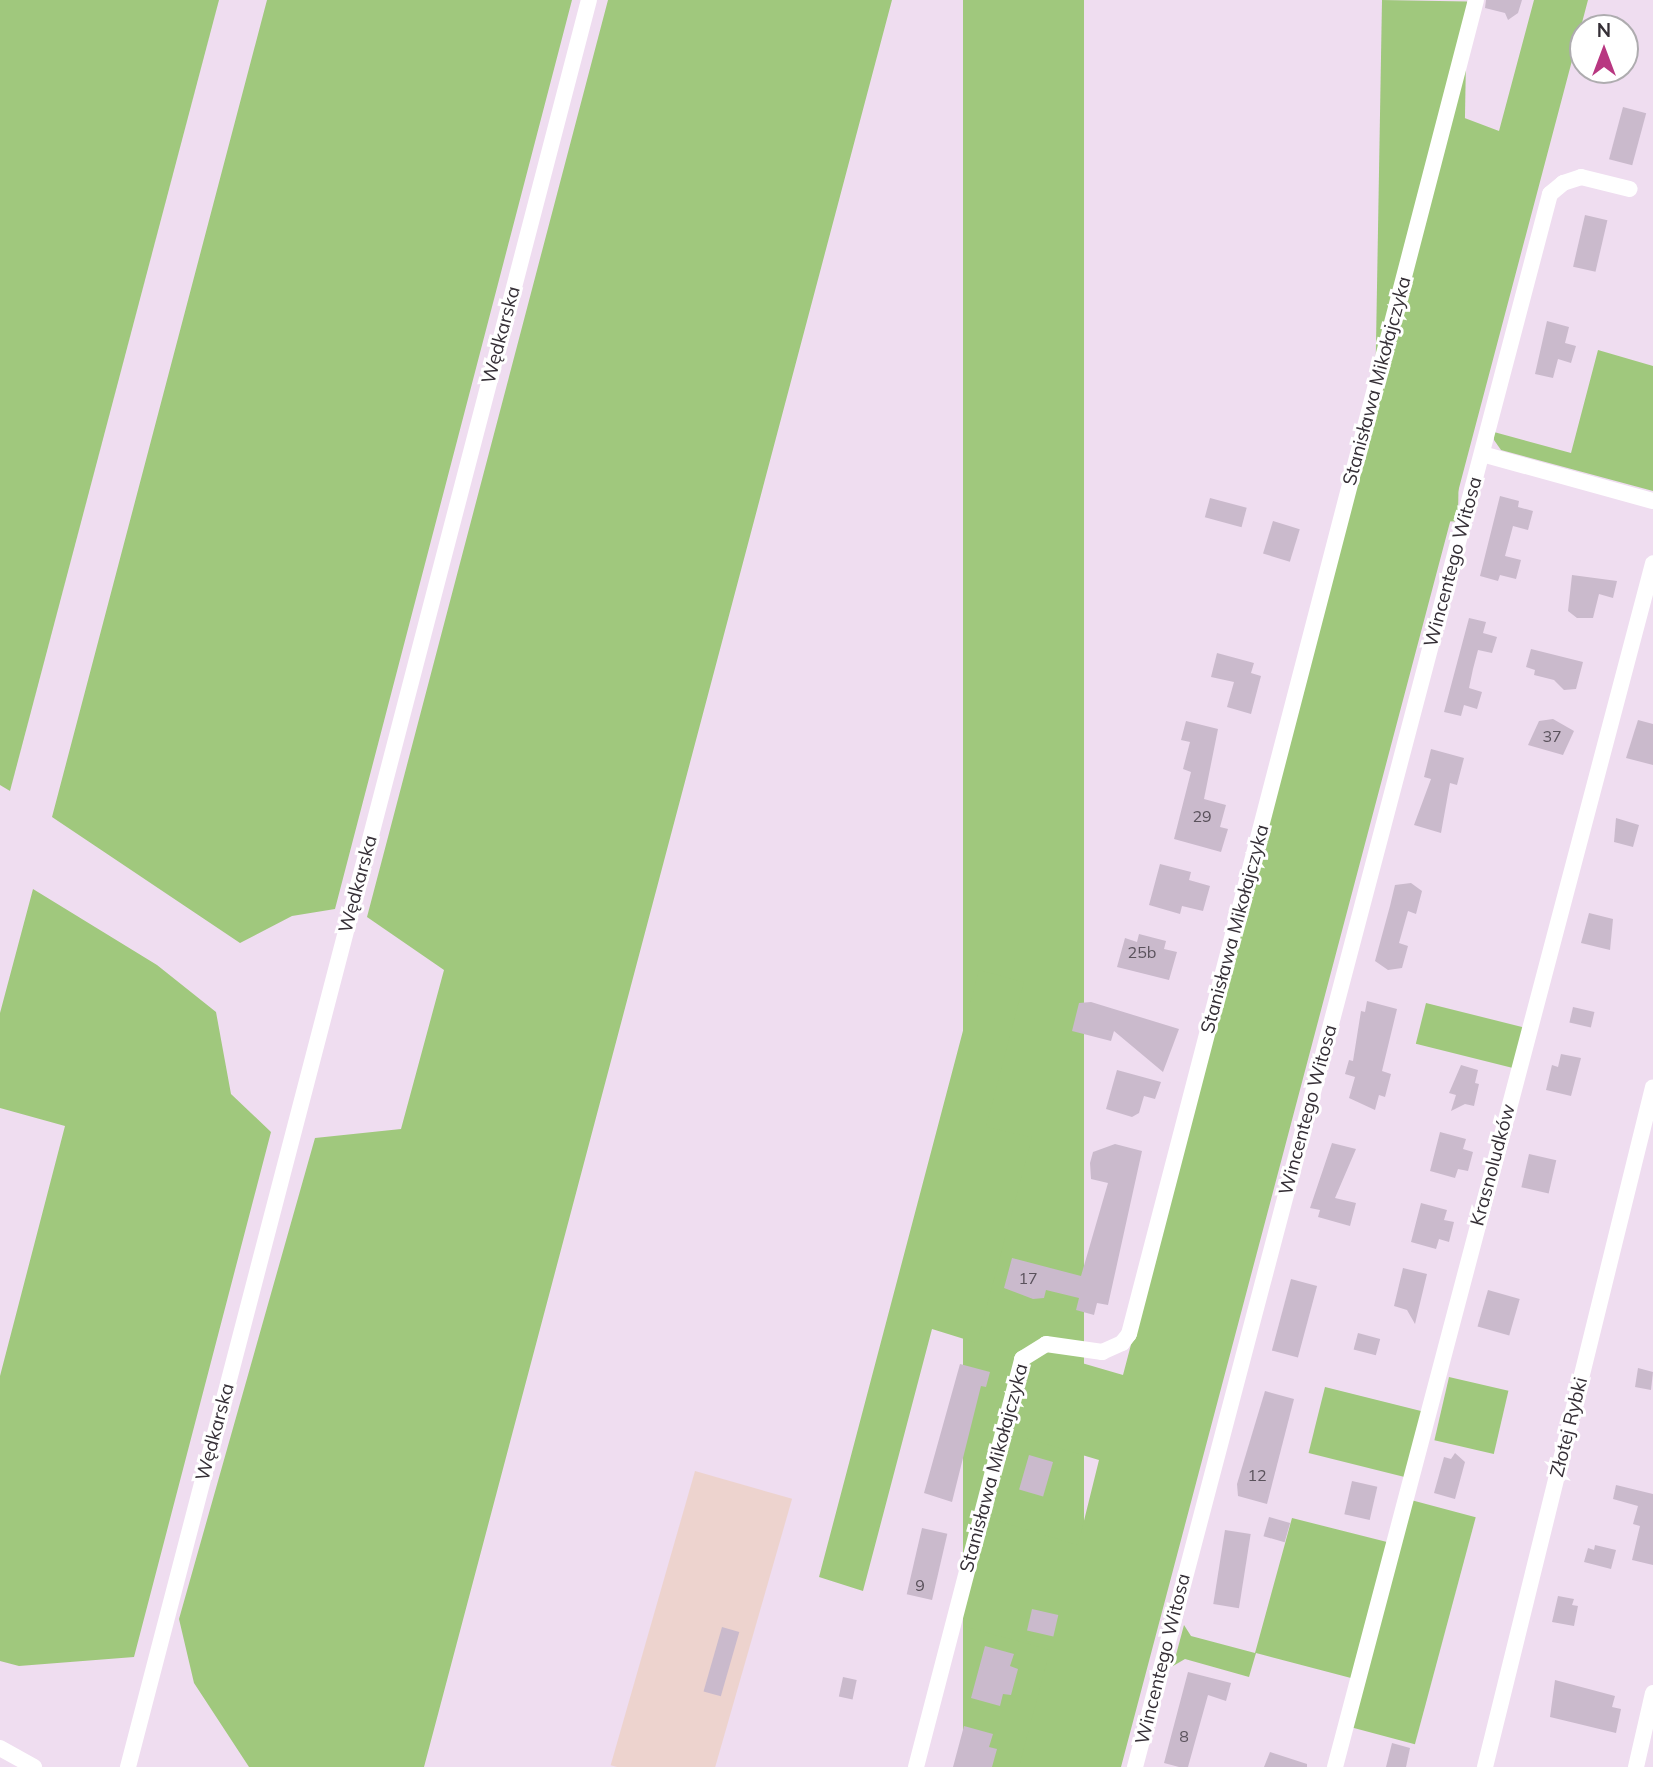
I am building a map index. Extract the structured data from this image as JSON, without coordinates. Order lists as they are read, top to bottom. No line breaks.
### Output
{"streets":{"street":["Wędkarska","Stanisława Mikołajczyka","Wincentego Witosa","Krasnoludków","Złotej Rybki"]},"house_numbers":["37","29","25b","17","12","9","8"],"north":"top"}
